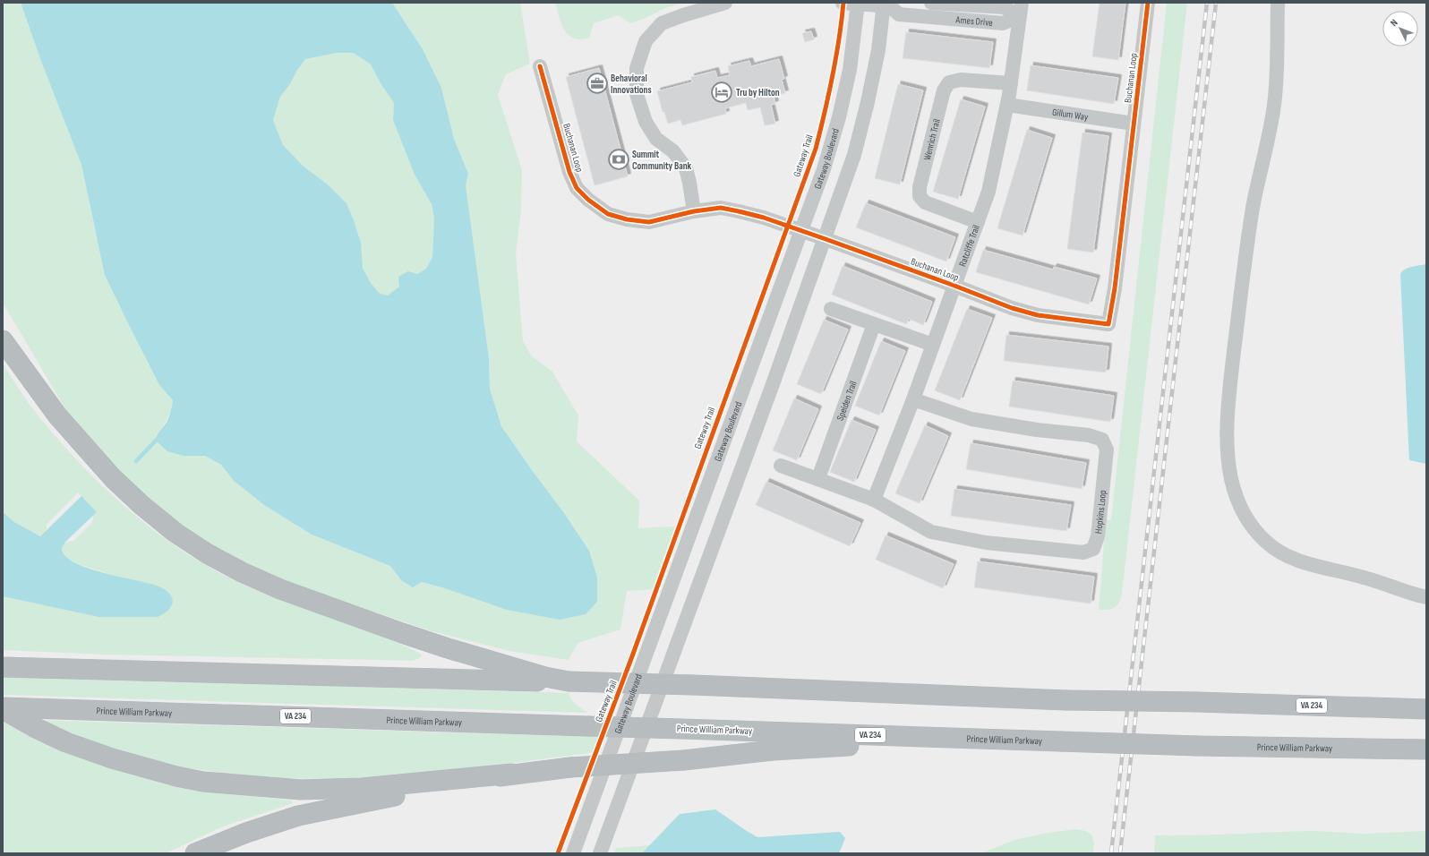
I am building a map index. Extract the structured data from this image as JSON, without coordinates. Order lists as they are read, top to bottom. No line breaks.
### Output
{"streets":{"highway":["VA 234","Prince William Parkway"],"street":["Ames Drive","Buchanan Loop","Gillum Way","Wenrich Trail","Gateway Boulevard","Ratcliffe Trail","Speiden Trail","Hopkins Loop"],"cycle path":["Gateway Trail"]},"crossings":[["Ames Drive","Ratcliffe Trail"],["Buchanan Loop","Gillum Way"],["Buchanan Loop","Gateway Boulevard"],["Buchanan Loop","Ratcliffe Trail"],["Gillum Way","Ratcliffe Trail"],["Wenrich Trail","Ratcliffe Trail"],["Ratcliffe Trail","Hopkins Loop"]],"places":{"office":["Behavioral Innovations"],"hotel":["Tru by Hilton"],"bank":["Summit Community Bank"]},"north":"top left"}
